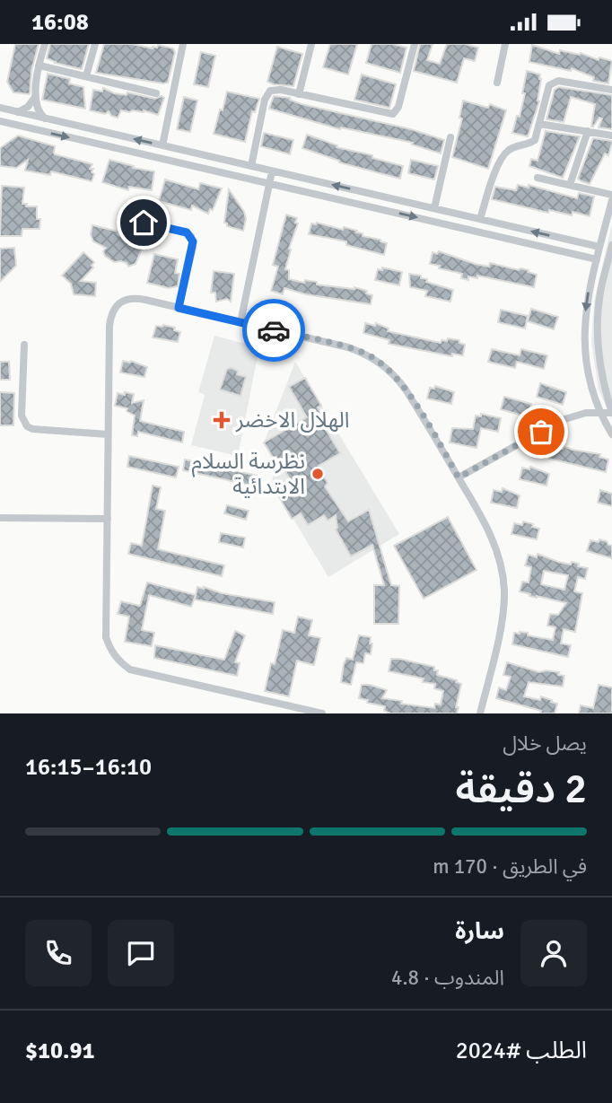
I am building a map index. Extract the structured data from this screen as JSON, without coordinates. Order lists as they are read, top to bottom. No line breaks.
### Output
{"places":{"health":["الهلال الاخضر"],"other":["نظرسة السلام الابتدائية"]},"page":{"status":"16:08","heading":["2 دقيقة","يصل خلال","16:10–16:15"],"panel":["سارة","المندوب · 4.8","الطلب #2024","$10.91"],"bar":"في الطريق · 170 m"}}
